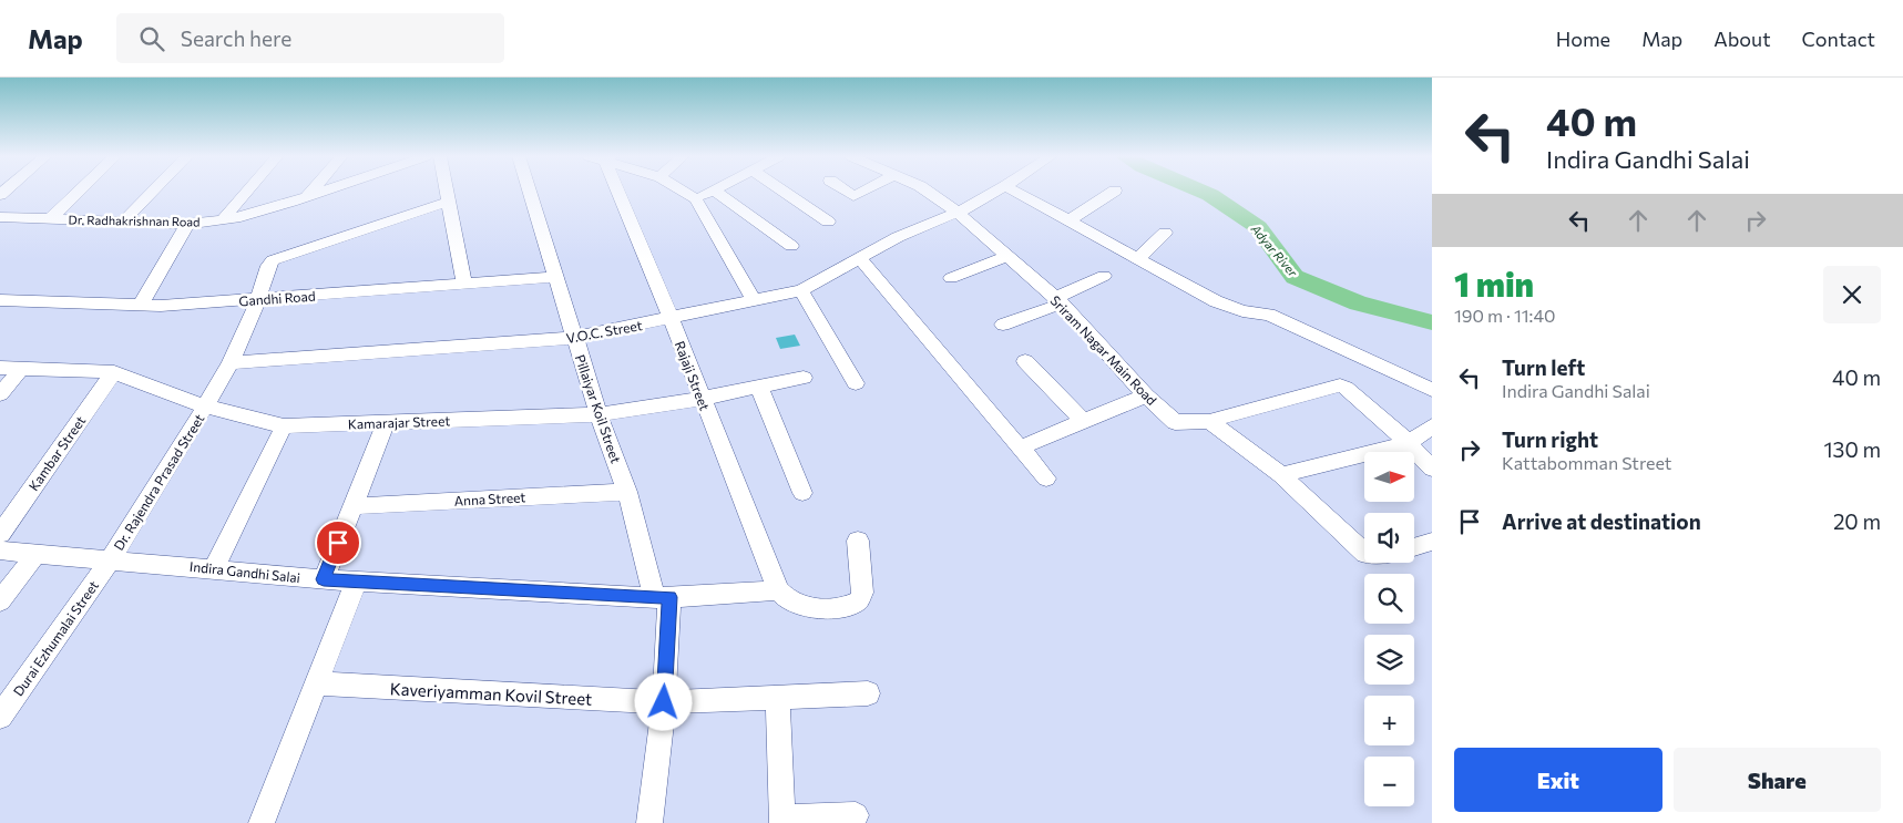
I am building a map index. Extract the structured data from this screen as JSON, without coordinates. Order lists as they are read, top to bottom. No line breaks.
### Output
{"streets":{"street":["Dr. Radhakrishnan Road","Gandhi Road","V.O.C. Street","Sriram Nagar Main Road","Rajaji Street","Pillaiyar Koil Street","Kamarajar Street","Kambar Street","Dr. Rajendra Prasad Street","Anna Street","Indira Gandhi Salai","Durai Ezhumalai Street","Kaveriyamman Kovil Street"]},"crossings":[["Gandhi Road","Pillaiyar Koil Street"],["Gandhi Road","Dr. Rajendra Prasad Street"],["V.O.C. Street","Sriram Nagar Main Road"],["V.O.C. Street","Rajaji Street"],["V.O.C. Street","Pillaiyar Koil Street"],["V.O.C. Street","Dr. Rajendra Prasad Street"],["Rajaji Street","Kamarajar Street"],["Rajaji Street","Indira Gandhi Salai"],["Pillaiyar Koil Street","Kamarajar Street"],["Pillaiyar Koil Street","Anna Street"],["Pillaiyar Koil Street","Indira Gandhi Salai"],["Pillaiyar Koil Street","Kaveriyamman Kovil Street"],["Kamarajar Street","Kambar Street"],["Kamarajar Street","Dr. Rajendra Prasad Street"],["Dr. Rajendra Prasad Street","Indira Gandhi Salai"],["Dr. Rajendra Prasad Street","Durai Ezhumalai Street"],["Indira Gandhi Salai","Durai Ezhumalai Street"]],"water":["Adyar River"],"north":"right","page":{"header":"Map","search":"Search here","nav":["Home","Map","About","Contact"],"turn":["40 m","Indira Gandhi Salai"],"heading":["1 min","190 m · 11:40"],"list":[{"name":"Turn left","note":"Indira Gandhi Salai","value":"40 m"},{"name":"Turn right","note":"Kattabomman Street","value":"130 m"},{"name":"Arrive at destination","value":"20 m"}],"map_buttons":["+","−"],"buttons":["Exit","Share"]}}
